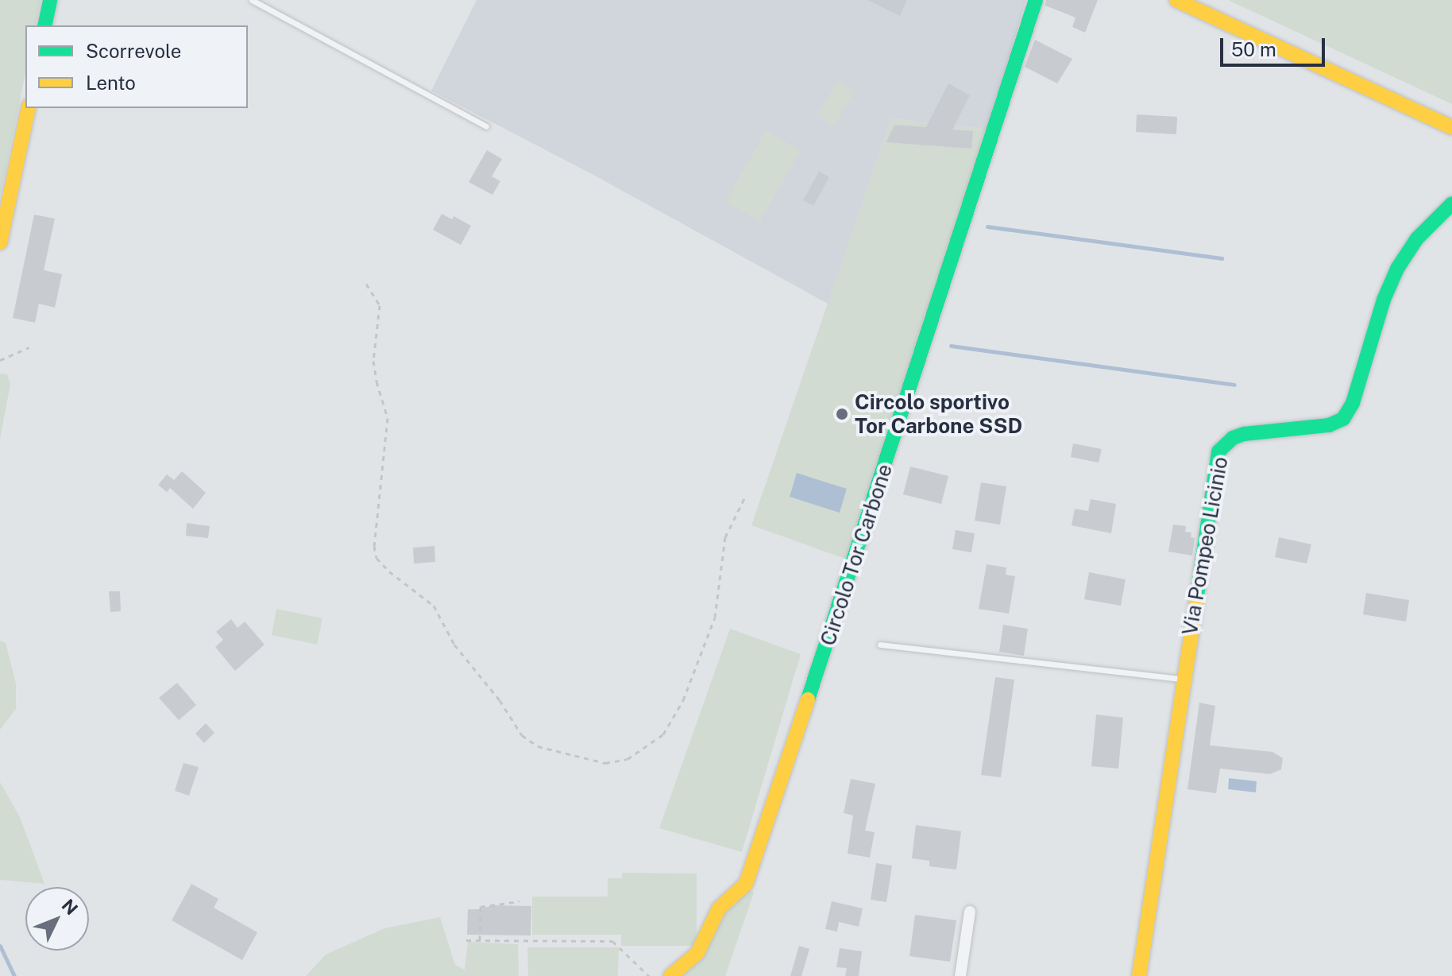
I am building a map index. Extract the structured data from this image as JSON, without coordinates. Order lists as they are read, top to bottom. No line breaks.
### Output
{"streets":{"street":["Via Pompeo Licinio","Circolo Tor Carbone"]},"places":["Circolo sportivo Tor Carbone SSD"],"legend":["Scorrevole","Lento"],"scale_bar":"50 m","north":"top right"}
